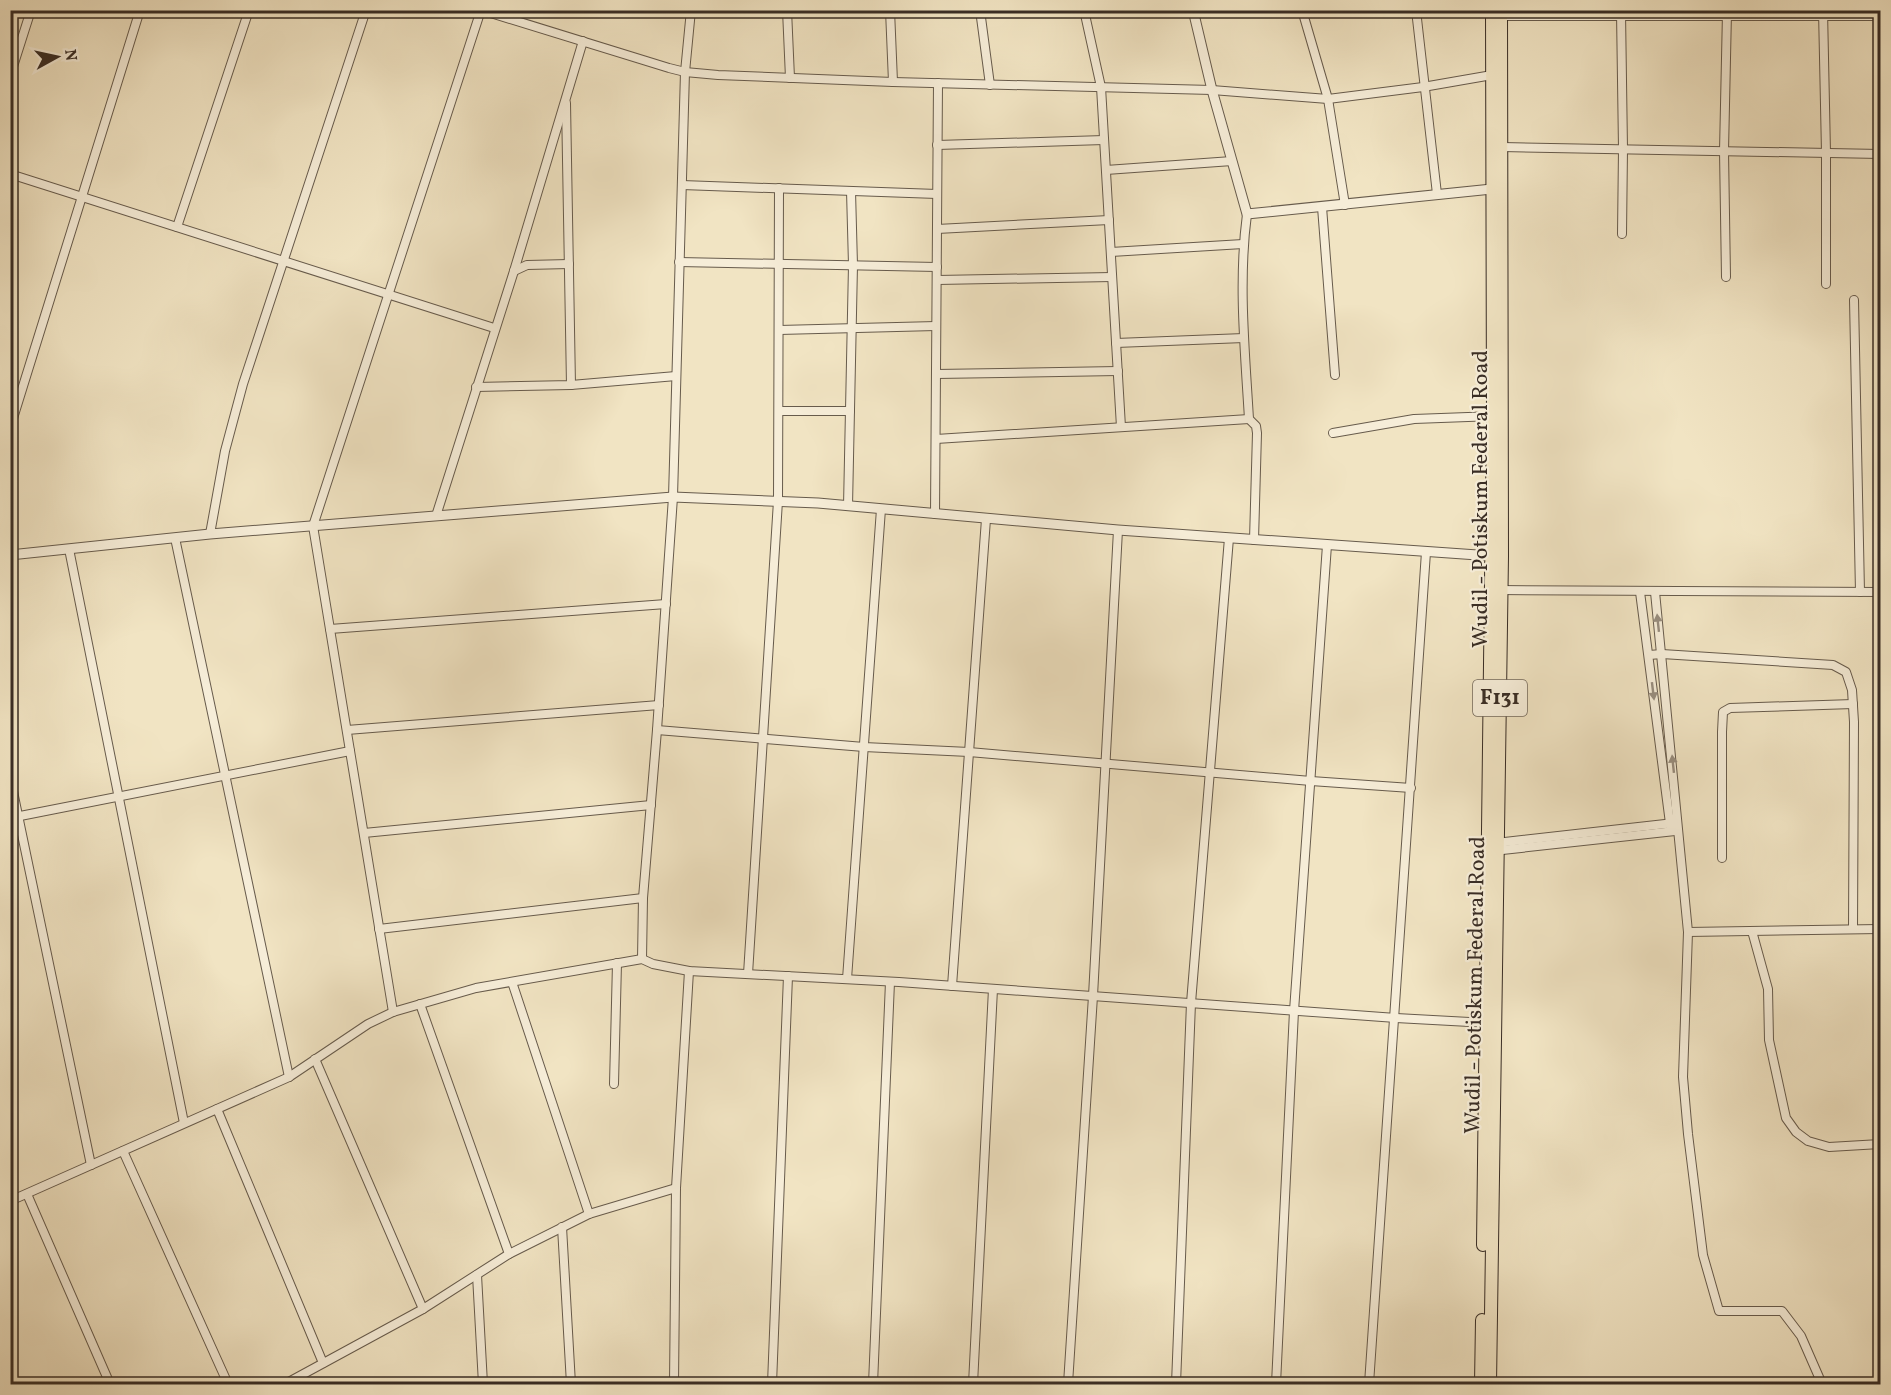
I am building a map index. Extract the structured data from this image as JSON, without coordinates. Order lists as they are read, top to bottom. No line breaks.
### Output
{"streets":{"main road":["Wudil - Potiskum Federal Road","F131"]},"north":"right"}
